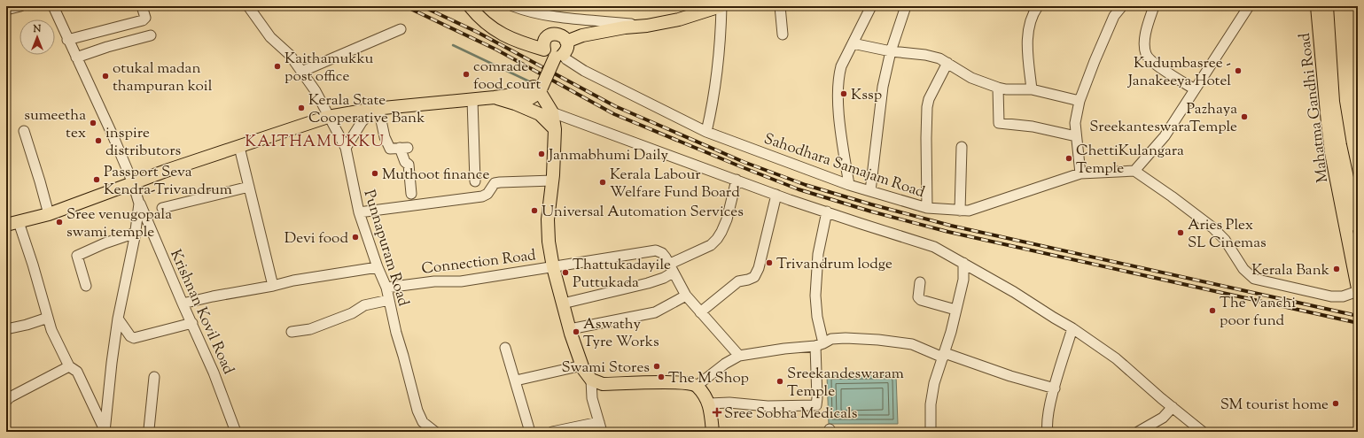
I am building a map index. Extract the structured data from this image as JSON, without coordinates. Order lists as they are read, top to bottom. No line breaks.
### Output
{"streets":{"main road":["Mahatma Gandhi Road"],"street":["Sahodhara Samajam Road","Punnapuram Road","Connection Road","Krishnan Kovil Road"]},"crossings":[["Punnapuram Road","Connection Road"]],"districts":["KAITHAMUKKU"],"places":{"other":["Kaithamukku post office","Kudumbasree - Janakeeya Hotel","comrade food court","otukal madan thampuran koil","Kssp","Kerala State Cooperative Bank","Pazhaya SreekanteswaraTemple","sumeetha tex","inspire distributors","Janmabhumi Daily","ChettiKulangara Temple","Muthoot finance","Passport Seva Kendra-Trivandrum","Kerala Labour Welfare Fund Board","Universal Automation Services","Sree venugopala swami temple","Aries Plex SL Cinemas","Devi food","Trivandrum lodge","Kerala Bank","Thattukadayile Puttukada","The Vanchi poor fund","Aswathy Tyre Works","Swami Stores","The M Shop","Sreekandeswaram Temple","SM tourist home"],"health":["Sree Sobha Medicals"]},"north":"top"}
